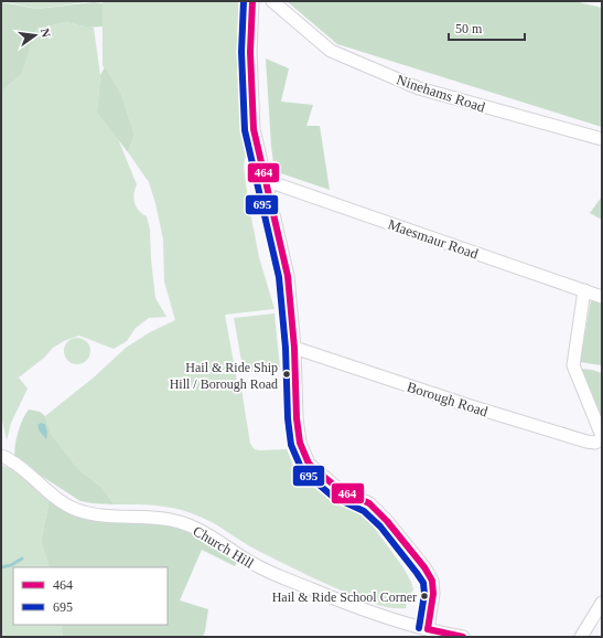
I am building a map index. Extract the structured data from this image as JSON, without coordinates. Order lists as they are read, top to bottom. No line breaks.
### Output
{"streets":{"street":["Ninehams Road","Maesmaur Road","Borough Road","Church Hill"]},"places":["Hail & Ride Ship Hill / Borough Road","Hail & Ride School Corner"],"lines":["transit line 464","transit line 695"],"legend":["464","695"],"scale_bar":"50 m","north":"right"}
